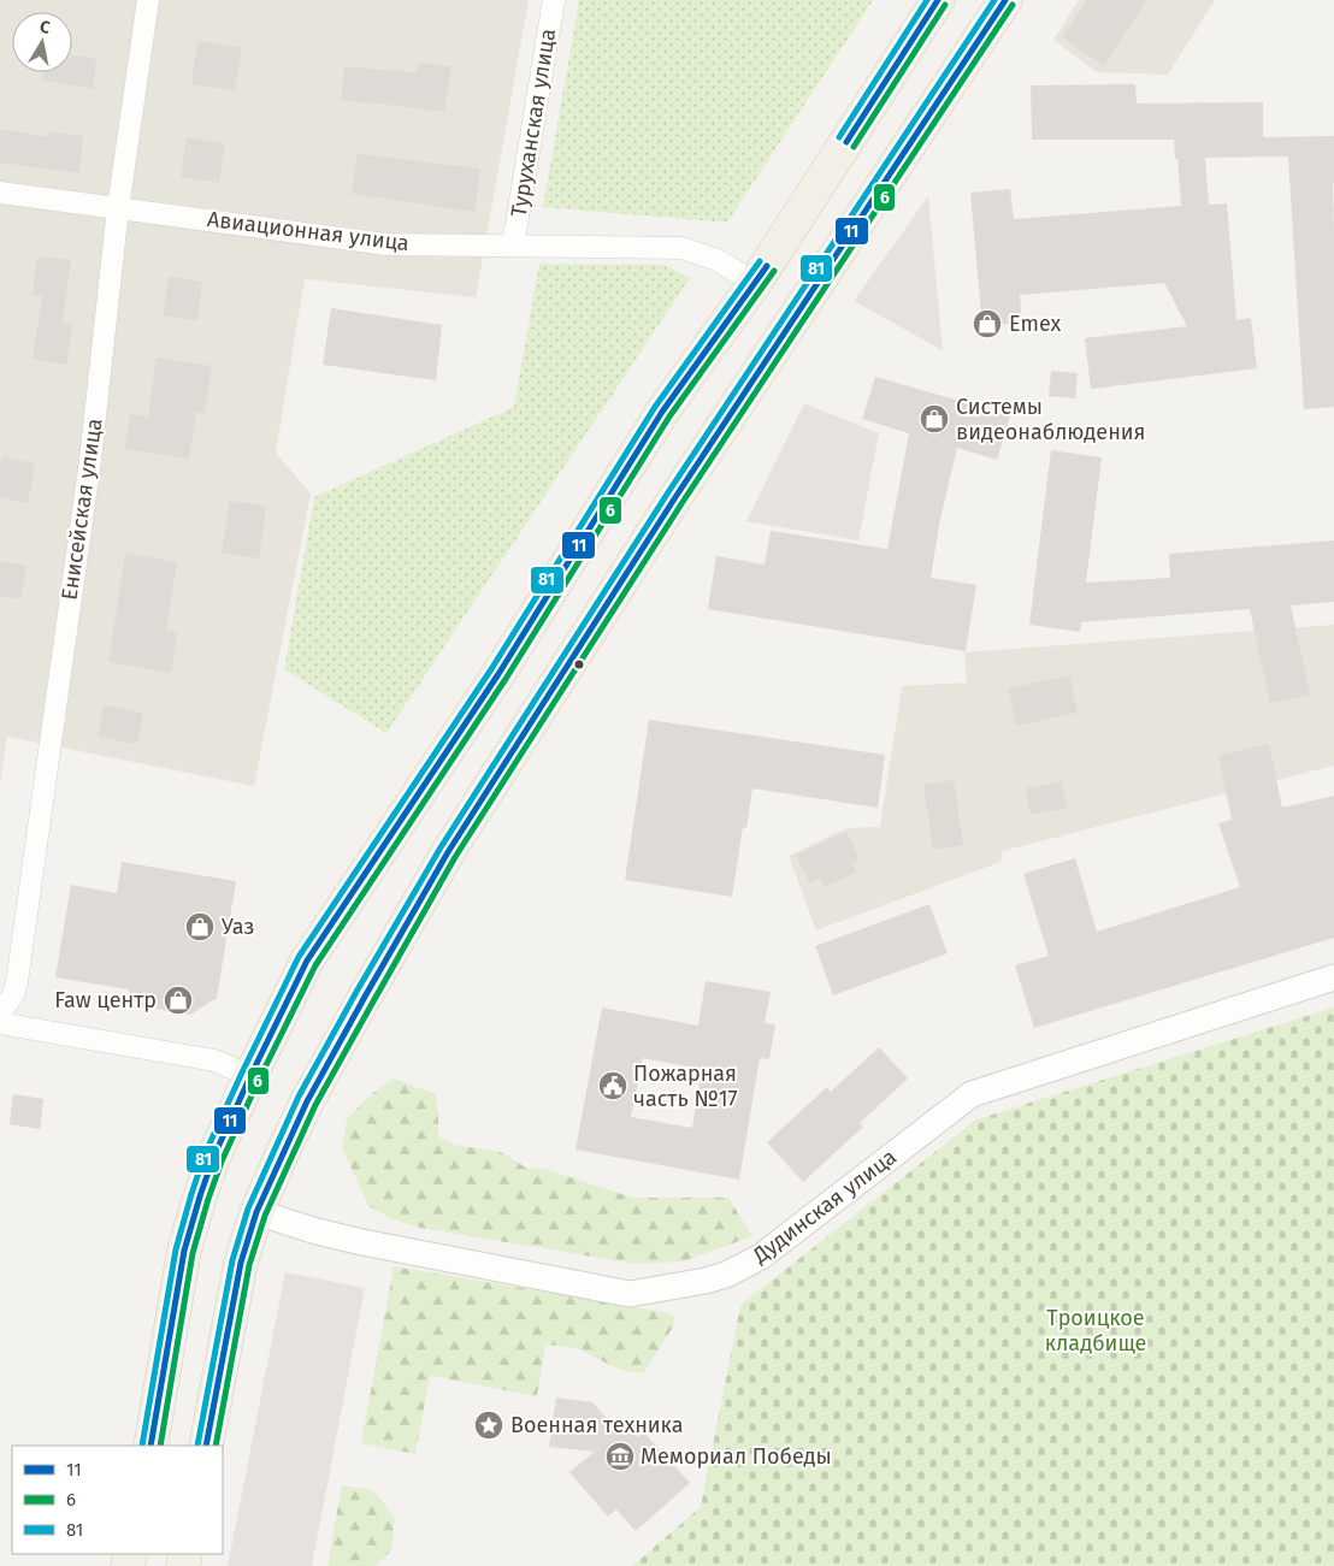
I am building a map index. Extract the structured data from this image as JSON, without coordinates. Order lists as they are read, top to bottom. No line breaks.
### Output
{"streets":{"street":["Туруханская улица","Авиационная улица","Енисейская улица","Дудинская улица"]},"crossings":[["Туруханская улица","Авиационная улица"],["Авиационная улица","Енисейская улица"]],"parks":["Троицкое кладбище"],"places":{"shop":["Emex","Системы видеонаблюдения","Уаз","Faw центр"],"public building":["Пожарная часть №17"],"place":["Военная техника"],"museum":["Мемориал Победы"]},"lines":["transit line 11","transit line 81","transit line 6"],"legend":["11","6","81"],"north":"top"}
